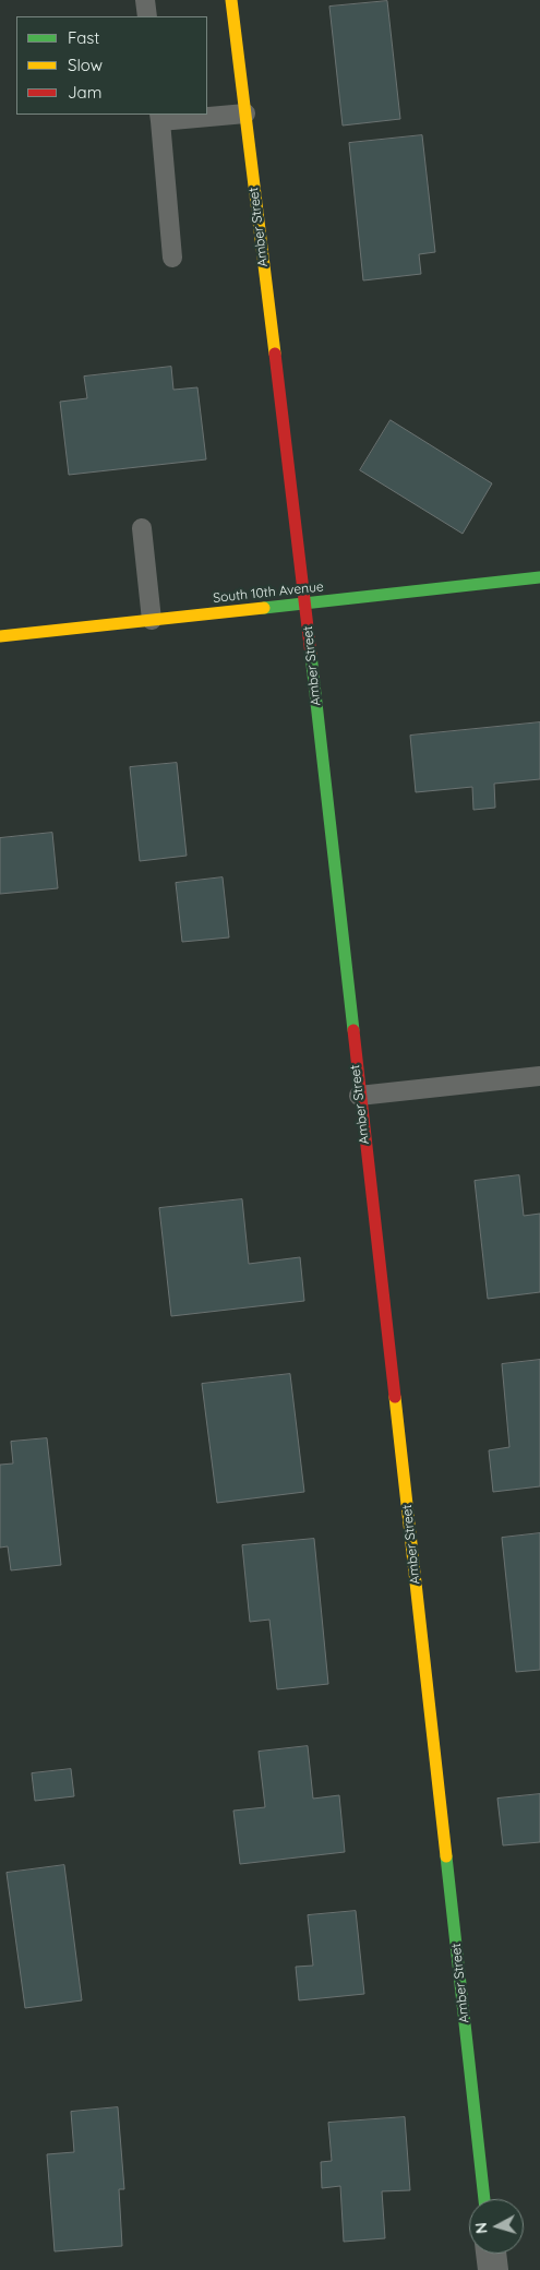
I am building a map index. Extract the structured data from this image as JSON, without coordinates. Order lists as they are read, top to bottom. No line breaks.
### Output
{"streets":{"street":["Amber Street","South 10th Avenue"]},"crossings":[["Amber Street","South 10th Avenue"]],"legend":["Fast","Slow","Jam"],"north":"left"}
